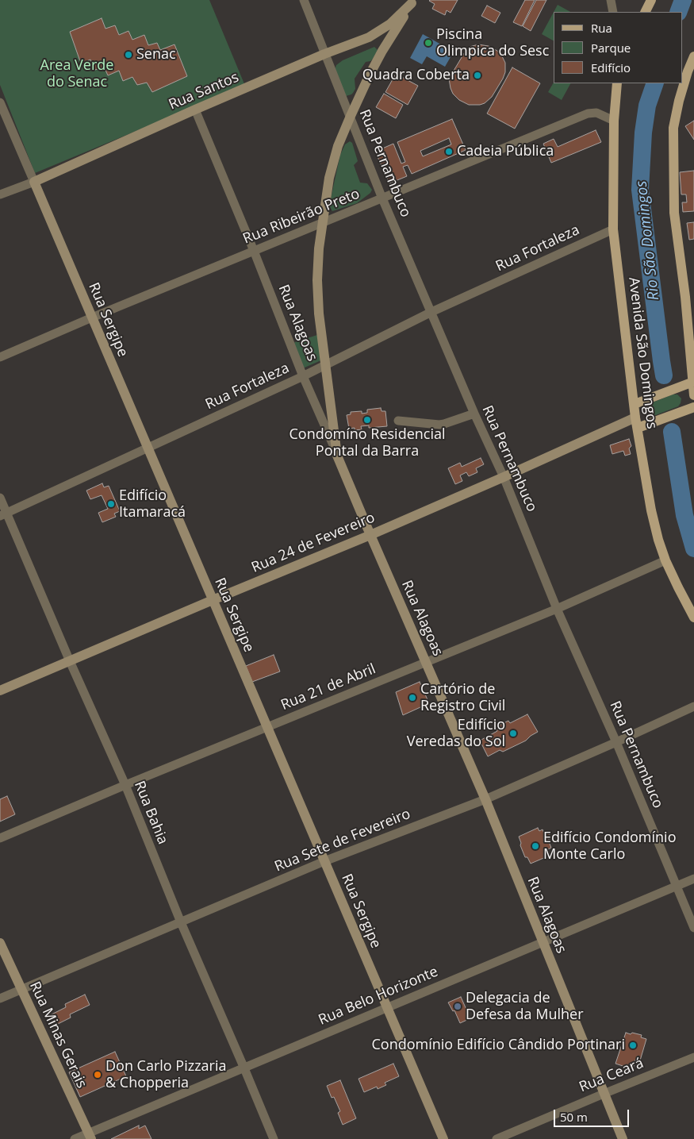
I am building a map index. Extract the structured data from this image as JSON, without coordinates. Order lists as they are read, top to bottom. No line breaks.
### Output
{"streets":{"main road":["Avenida São Domingos"],"street":["Rua Santos","Rua Pernambuco","Rua Ribeirão Preto","Rua Fortaleza","Rua Sergipe","Rua Alagoas","Rua 24 de Fevereiro","Rua 21 de Abril","Rua Bahia","Rua Sete de Fevereiro","Rua Belo Horizonte","Rua Minas Gerais","Rua Ceará"]},"crossings":[["Rua Santos","Rua Pernambuco"],["Rua Santos","Rua Sergipe"],["Rua Santos","Rua Alagoas"],["Rua Pernambuco","Rua Ribeirão Preto"],["Rua Pernambuco","Rua Fortaleza"],["Rua Pernambuco","Rua 24 de Fevereiro"],["Rua Pernambuco","Rua 21 de Abril"],["Rua Pernambuco","Rua Sete de Fevereiro"],["Rua Pernambuco","Rua Belo Horizonte"],["Rua Ribeirão Preto","Rua Sergipe"],["Rua Ribeirão Preto","Rua Alagoas"],["Rua Ribeirão Preto","Avenida São Domingos"],["Rua Fortaleza","Rua Sergipe"],["Rua Fortaleza","Rua Alagoas"],["Rua Fortaleza","Avenida São Domingos"],["Rua Fortaleza","Rua Bahia"],["Rua Sergipe","Rua 24 de Fevereiro"],["Rua Sergipe","Rua 21 de Abril"],["Rua Sergipe","Rua Sete de Fevereiro"],["Rua Sergipe","Rua Belo Horizonte"],["Rua Alagoas","Rua 24 de Fevereiro"],["Rua Alagoas","Rua 21 de Abril"],["Rua Alagoas","Rua Sete de Fevereiro"],["Rua Alagoas","Rua Belo Horizonte"],["Rua Alagoas","Rua Ceará"],["Avenida São Domingos","Rua 24 de Fevereiro"],["Avenida São Domingos","Rua 21 de Abril"],["Rua 24 de Fevereiro","Rua Bahia"],["Rua 21 de Abril","Rua Bahia"],["Rua Bahia","Rua Sete de Fevereiro"],["Rua Bahia","Rua Belo Horizonte"],["Rua Sete de Fevereiro","Rua Minas Gerais"],["Rua Belo Horizonte","Rua Minas Gerais"]],"water":["Rio São Domingos"],"parks":["Area Verde do Senac"],"places":["Piscina Olimpica do Sesc","Senac","Quadra Coberta","Cadeia Pública","Condomíno Residencial Pontal da Barra","Edifício Itamaracá","Cartório de Registro Civil","Edifício Veredas do Sol","Edifício Condomínio Monte Carlo","Delegacia de Defesa da Mulher","Condomínio Edifício Cândido Portinari","Don Carlo Pizzaria & Chopperia"],"legend":["Rua","Parque","Edifício"],"scale_bar":"50 m"}
